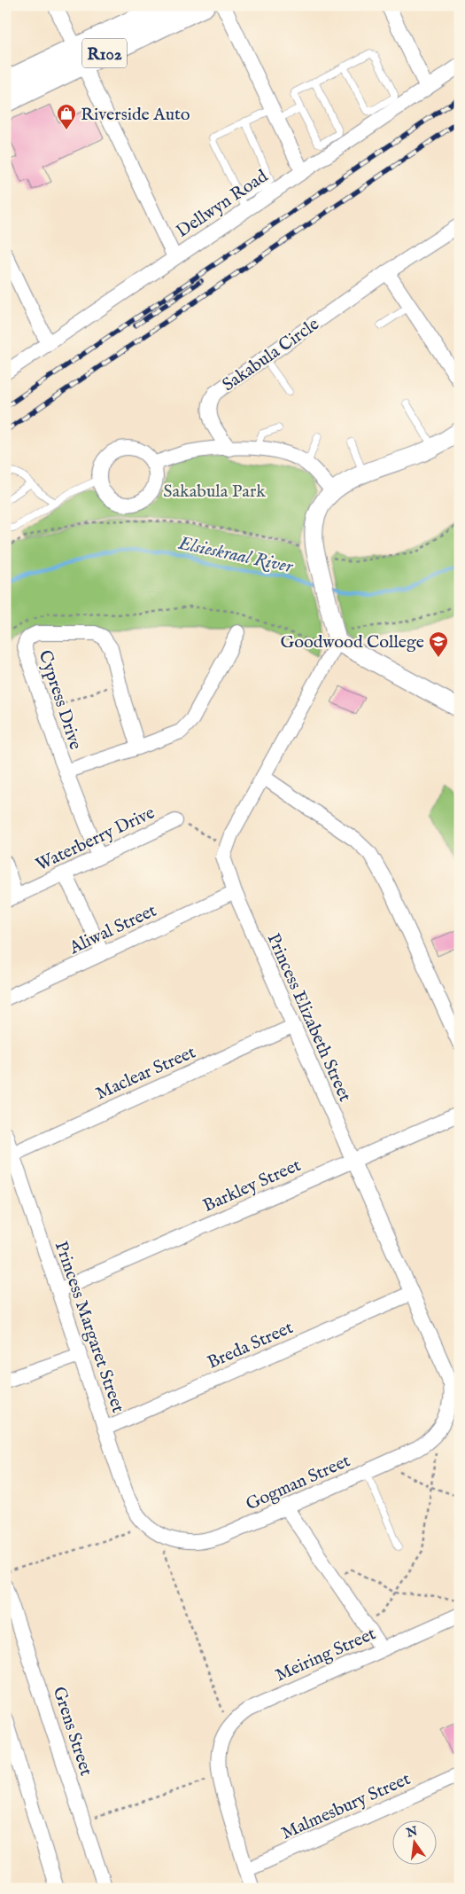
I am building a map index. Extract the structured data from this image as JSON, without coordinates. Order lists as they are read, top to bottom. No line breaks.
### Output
{"streets":{"main road":["R102"],"street":["Dellwyn Road","Sakabula Circle","Cypress Drive","Waterberry Drive","Aliwal Street","Princess Elizabeth Street","Maclear Street","Barkley Street","Princess Margaret Street","Breda Street","Gogman Street","Meiring Street","Grens Street","Malmesbury Street"]},"crossings":[["Cypress Drive","Waterberry Drive"],["Aliwal Street","Princess Elizabeth Street"],["Princess Elizabeth Street","Maclear Street"],["Princess Elizabeth Street","Barkley Street"],["Princess Elizabeth Street","Breda Street"],["Princess Elizabeth Street","Gogman Street"],["Maclear Street","Princess Margaret Street"],["Barkley Street","Princess Margaret Street"],["Princess Margaret Street","Breda Street"],["Princess Margaret Street","Gogman Street"]],"water":["Elsieskraal River"],"parks":["Sakabula Park"],"places":{"shop":["Riverside Auto"],"school or university":["Goodwood College"]},"north":"top"}
